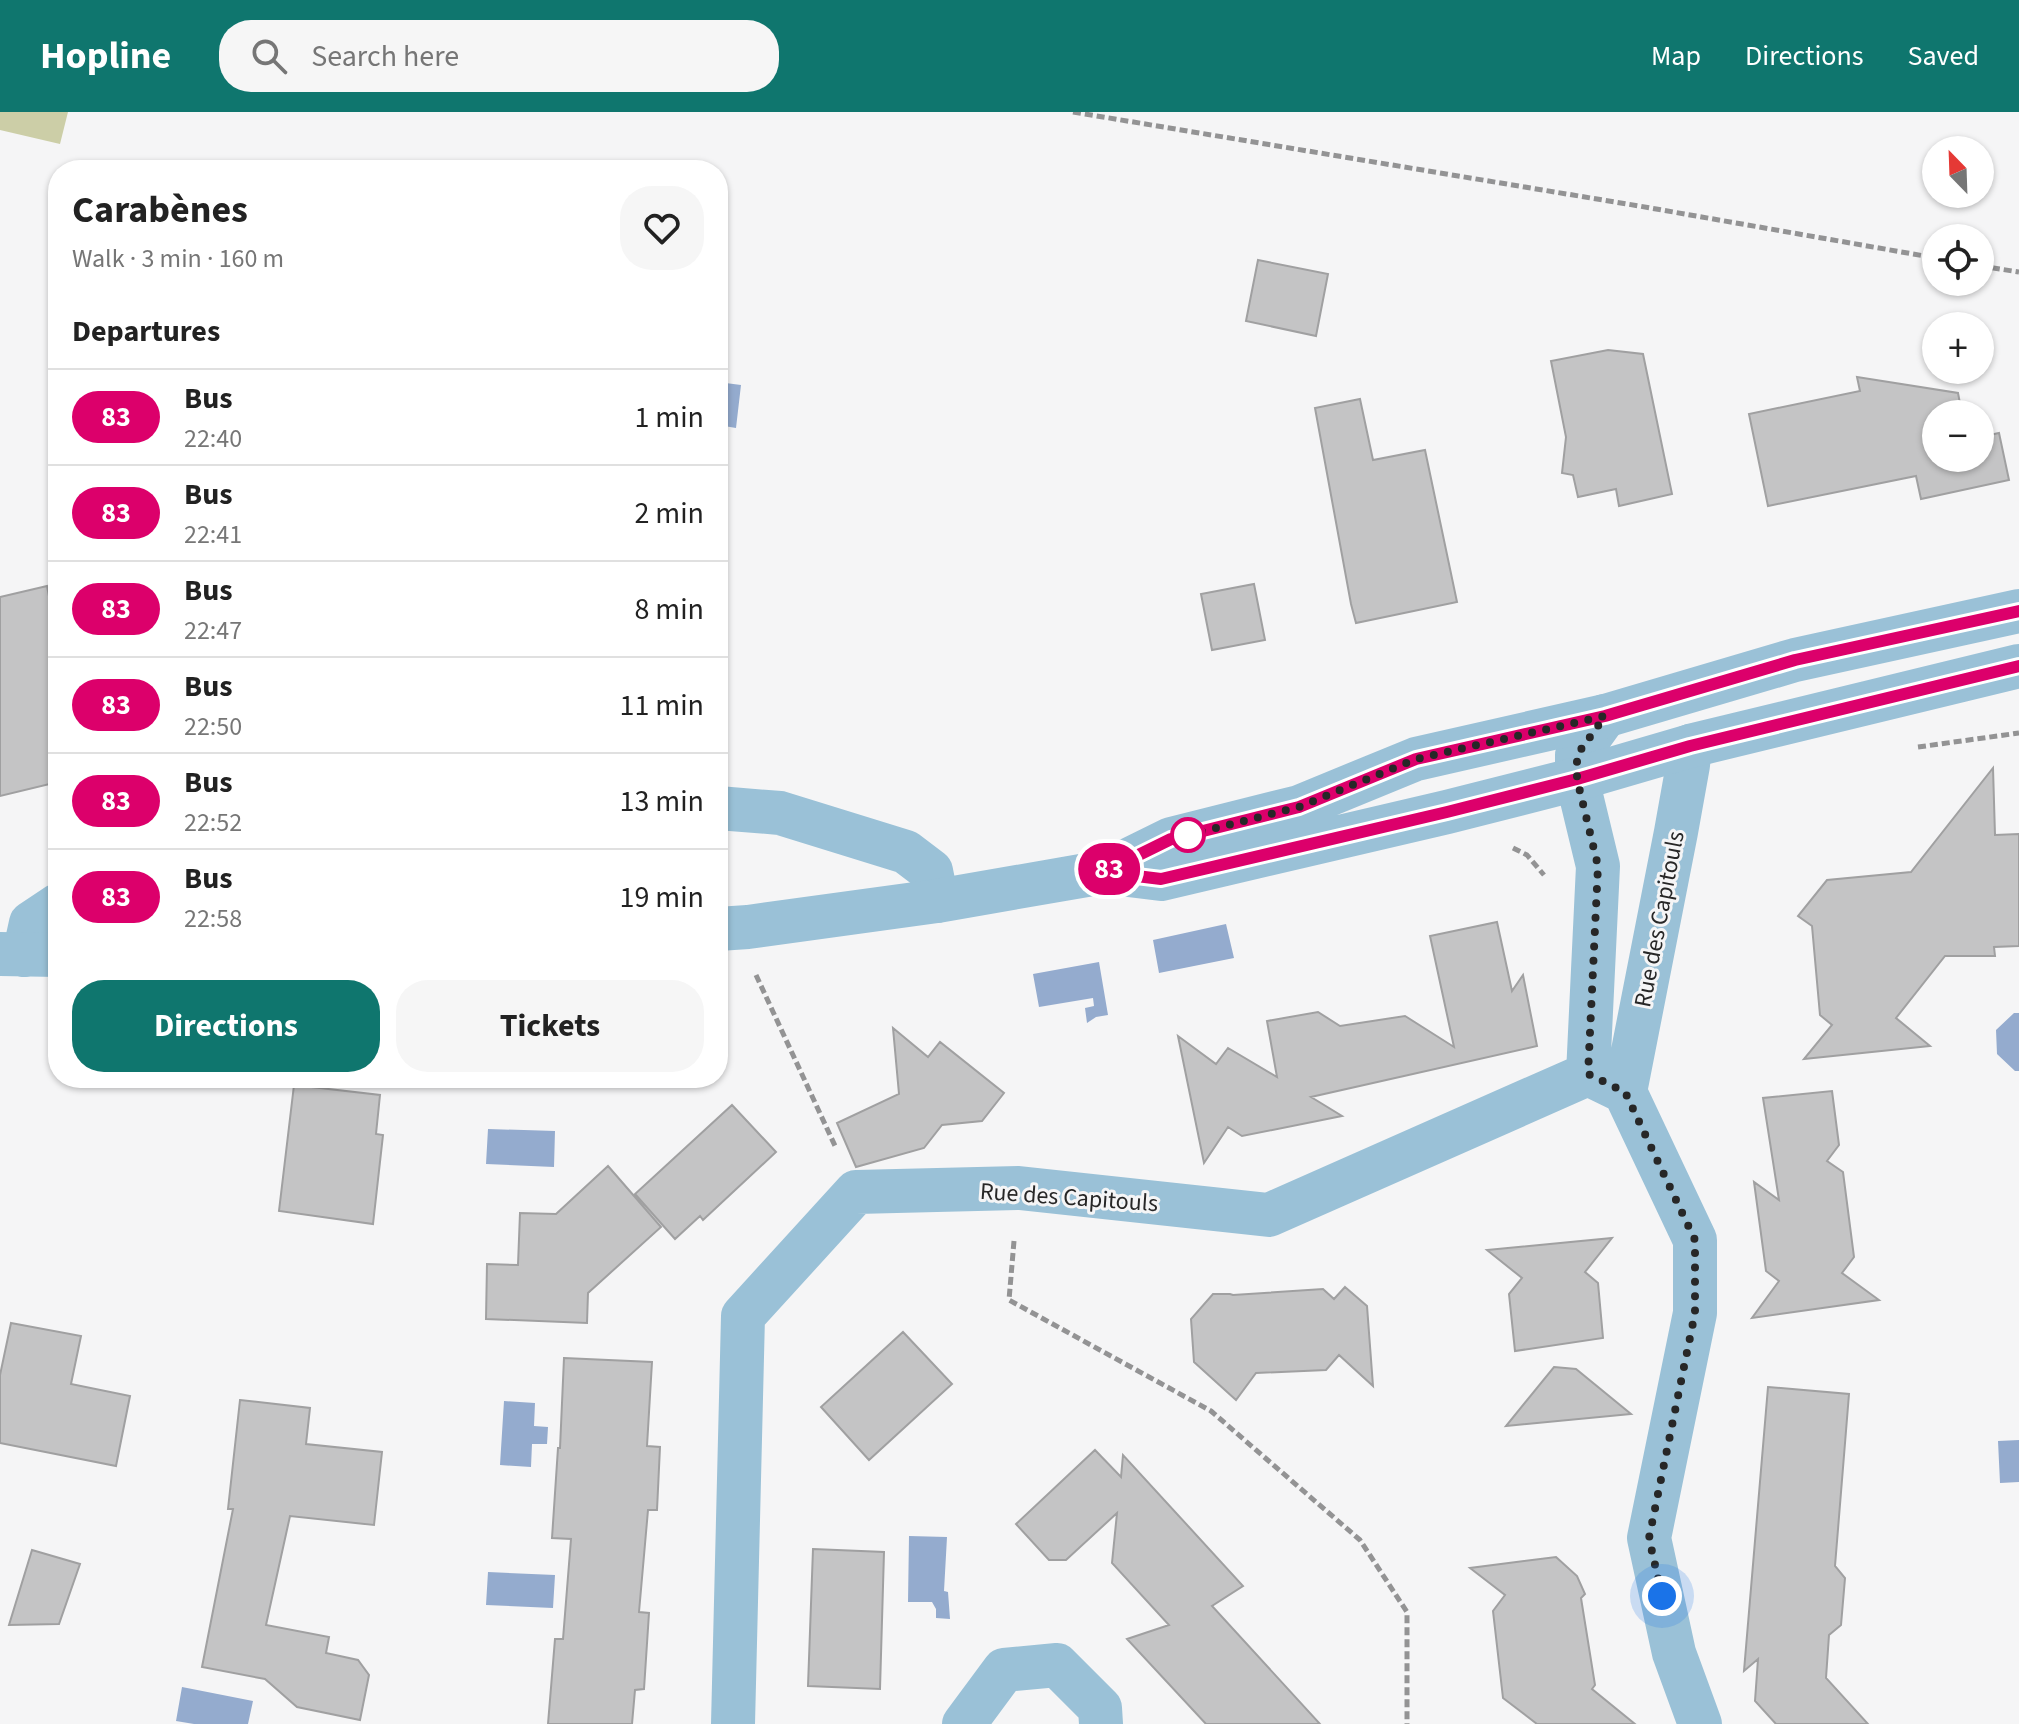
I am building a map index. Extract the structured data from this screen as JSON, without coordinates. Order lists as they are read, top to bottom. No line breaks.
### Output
{"streets":{"street":["Rue des Capitouls"]},"lines":["bus line 83"],"north":"top left","page":{"header":"Hopline","search":"Search here","nav":["Map","Directions","Saved"],"on_map":"83","map_buttons":["+","−"],"heading":[["Carabènes","Walk · 3 min · 160 m"],"Departures"],"list":[{"mark":"83","name":"Bus","note":"22:40","value":"1 min"},{"mark":"83","name":"Bus","note":"22:41","value":"2 min"},{"mark":"83","name":"Bus","note":"22:47","value":"8 min"},{"mark":"83","name":"Bus","note":"22:50","value":"11 min"},{"mark":"83","name":"Bus","note":"22:52","value":"13 min"},{"mark":"83","name":"Bus","note":"22:58","value":"19 min"}],"buttons":["Directions","Tickets"]}}
